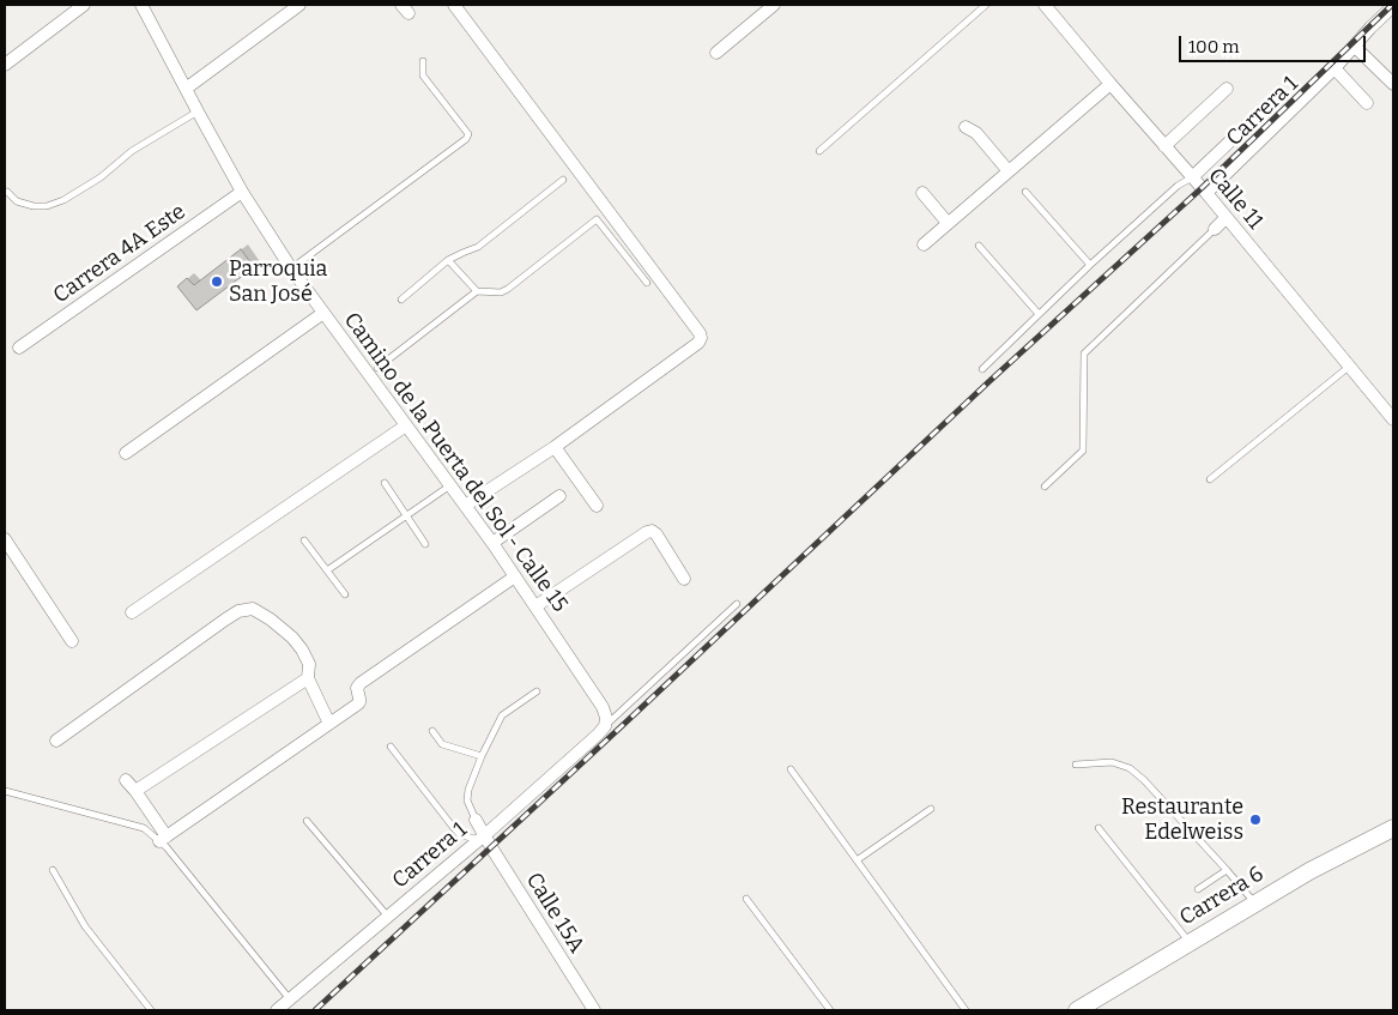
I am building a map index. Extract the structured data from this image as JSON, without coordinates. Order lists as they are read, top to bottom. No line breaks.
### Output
{"streets":{"main road":["Carrera 6"],"street":["Carrera 1","Calle 11","Carrera 4A Este","Camino de la Puerta del Sol - Calle 15","Calle 15A"]},"crossings":[["Carrera 1","Calle 11"],["Carrera 1","Camino de la Puerta del Sol - Calle 15"],["Carrera 1","Calle 15A"],["Carrera 4A Este","Camino de la Puerta del Sol - Calle 15"]],"places":["Parroquia San José","Restaurante Edelweiss"],"scale_bar":"100 m"}
